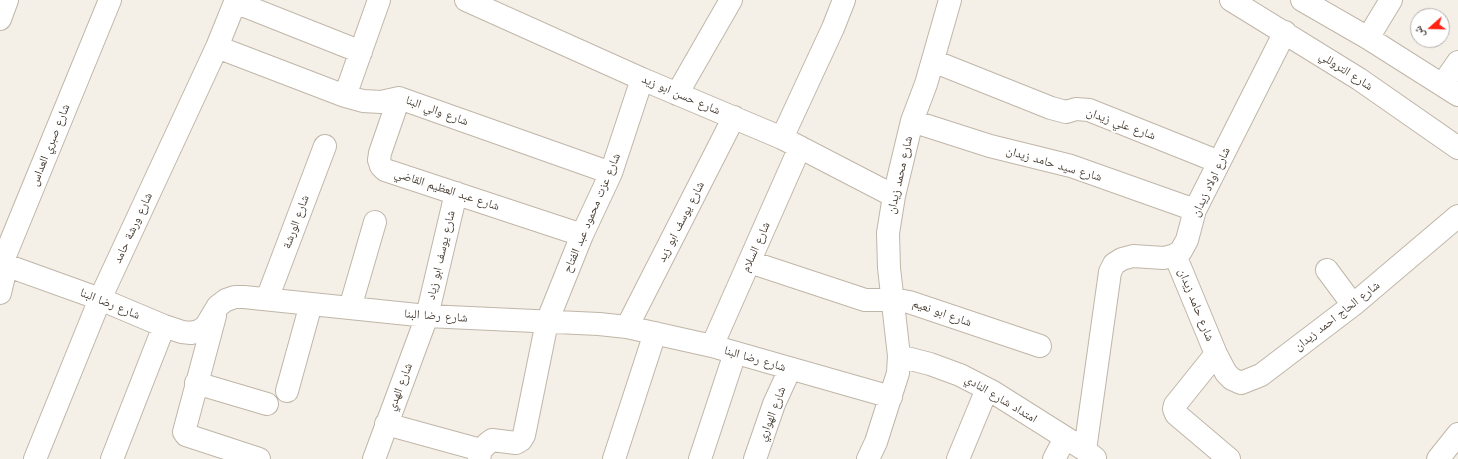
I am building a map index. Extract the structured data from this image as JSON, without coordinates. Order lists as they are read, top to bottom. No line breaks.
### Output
{"streets":{"street":["شارع التروللي","شارع حسن ابو زيد","شارع والي البنا","شارع علي زيدان","شارع صبري العداس","شارع سيد حامد زيدان","شارع محمد زيدان","شارع اولاد زيدان","شارع عبد العظيم القاضي","شارع عزت محمود عبد الفتاح","شارع الورشة","شارع يوسف ابو زيد","شارع ورشة حامد","شارع السلام","شارع يوسف ابو زياد","شارع رضا البنا","شارع حامد زيدان","شارع ابو نعيم","شارع الحاج احمد زيدان","شارع الهدي","امتداد شارع النادي","شارع الهواري"]},"crossings":[["شارع التروللي","شارع اولاد زيدان"],["شارع حسن ابو زيد","شارع محمد زيدان"],["شارع حسن ابو زيد","شارع عزت محمود عبد الفتاح"],["شارع حسن ابو زيد","شارع يوسف ابو زيد"],["شارع حسن ابو زيد","شارع السلام"],["شارع والي البنا","شارع عبد العظيم القاضي"],["شارع والي البنا","شارع عزت محمود عبد الفتاح"],["شارع والي البنا","شارع ورشة حامد"],["شارع علي زيدان","شارع محمد زيدان"],["شارع علي زيدان","شارع اولاد زيدان"],["شارع صبري العداس","شارع رضا البنا"],["شارع سيد حامد زيدان","شارع محمد زيدان"],["شارع سيد حامد زيدان","شارع اولاد زيدان"],["شارع محمد زيدان","شارع رضا البنا"],["شارع محمد زيدان","شارع ابو نعيم"],["شارع محمد زيدان","امتداد شارع النادي"],["شارع اولاد زيدان","شارع حامد زيدان"],["شارع عبد العظيم القاضي","شارع عزت محمود عبد الفتاح"],["شارع عبد العظيم القاضي","شارع يوسف ابو زياد"],["شارع عزت محمود عبد الفتاح","شارع رضا البنا"],["شارع الورشة","شارع رضا البنا"],["شارع يوسف ابو زيد","شارع رضا البنا"],["شارع ورشة حامد","شارع رضا البنا"],["شارع السلام","شارع رضا البنا"],["شارع السلام","شارع ابو نعيم"],["شارع يوسف ابو زياد","شارع رضا البنا"],["شارع يوسف ابو زياد","شارع الهدي"],["شارع رضا البنا","شارع الهدي"],["شارع رضا البنا","شارع الهواري"],["شارع حامد زيدان","شارع الحاج احمد زيدان"]],"north":"left"}
